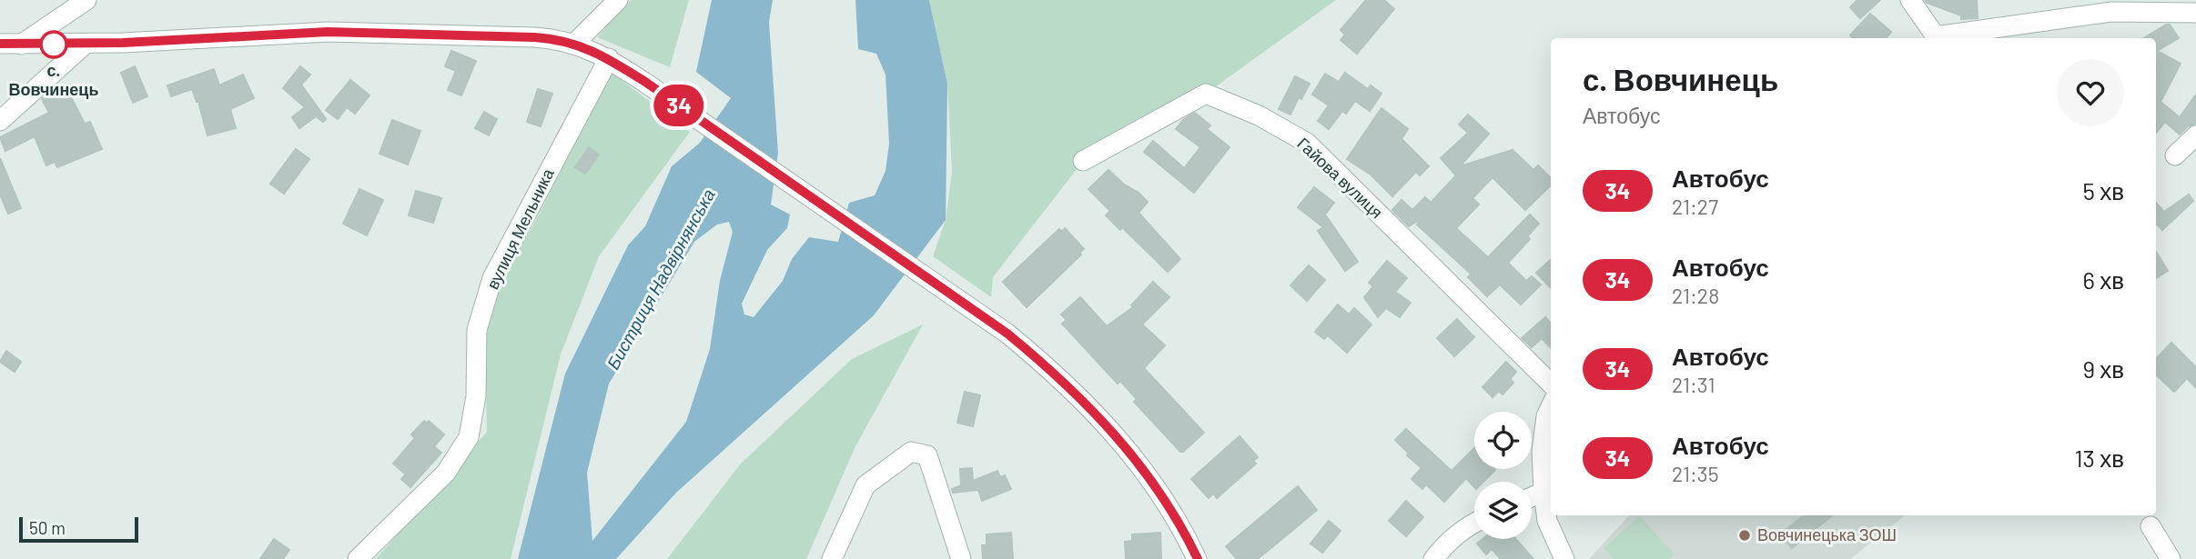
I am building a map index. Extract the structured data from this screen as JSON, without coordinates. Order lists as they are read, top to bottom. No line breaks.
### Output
{"streets":{"street":["Гайова вулиця","вулиця Мельника"]},"water":["Бистриця Надвірнянська"],"places":["с. Вовчинець","Вовчинецька ЗОШ"],"lines":["bus line 34"],"scale_bar":"50 m","page":{"on_map":"34","heading":["с. Вовчинець","Автобус"],"list":[{"mark":"34","name":"Автобус","note":"21:27","value":"5 хв"},{"mark":"34","name":"Автобус","note":"21:28","value":"6 хв"},{"mark":"34","name":"Автобус","note":"21:31","value":"9 хв"},{"mark":"34","name":"Автобус","note":"21:35","value":"13 хв"}],"scale":"50 m"}}
